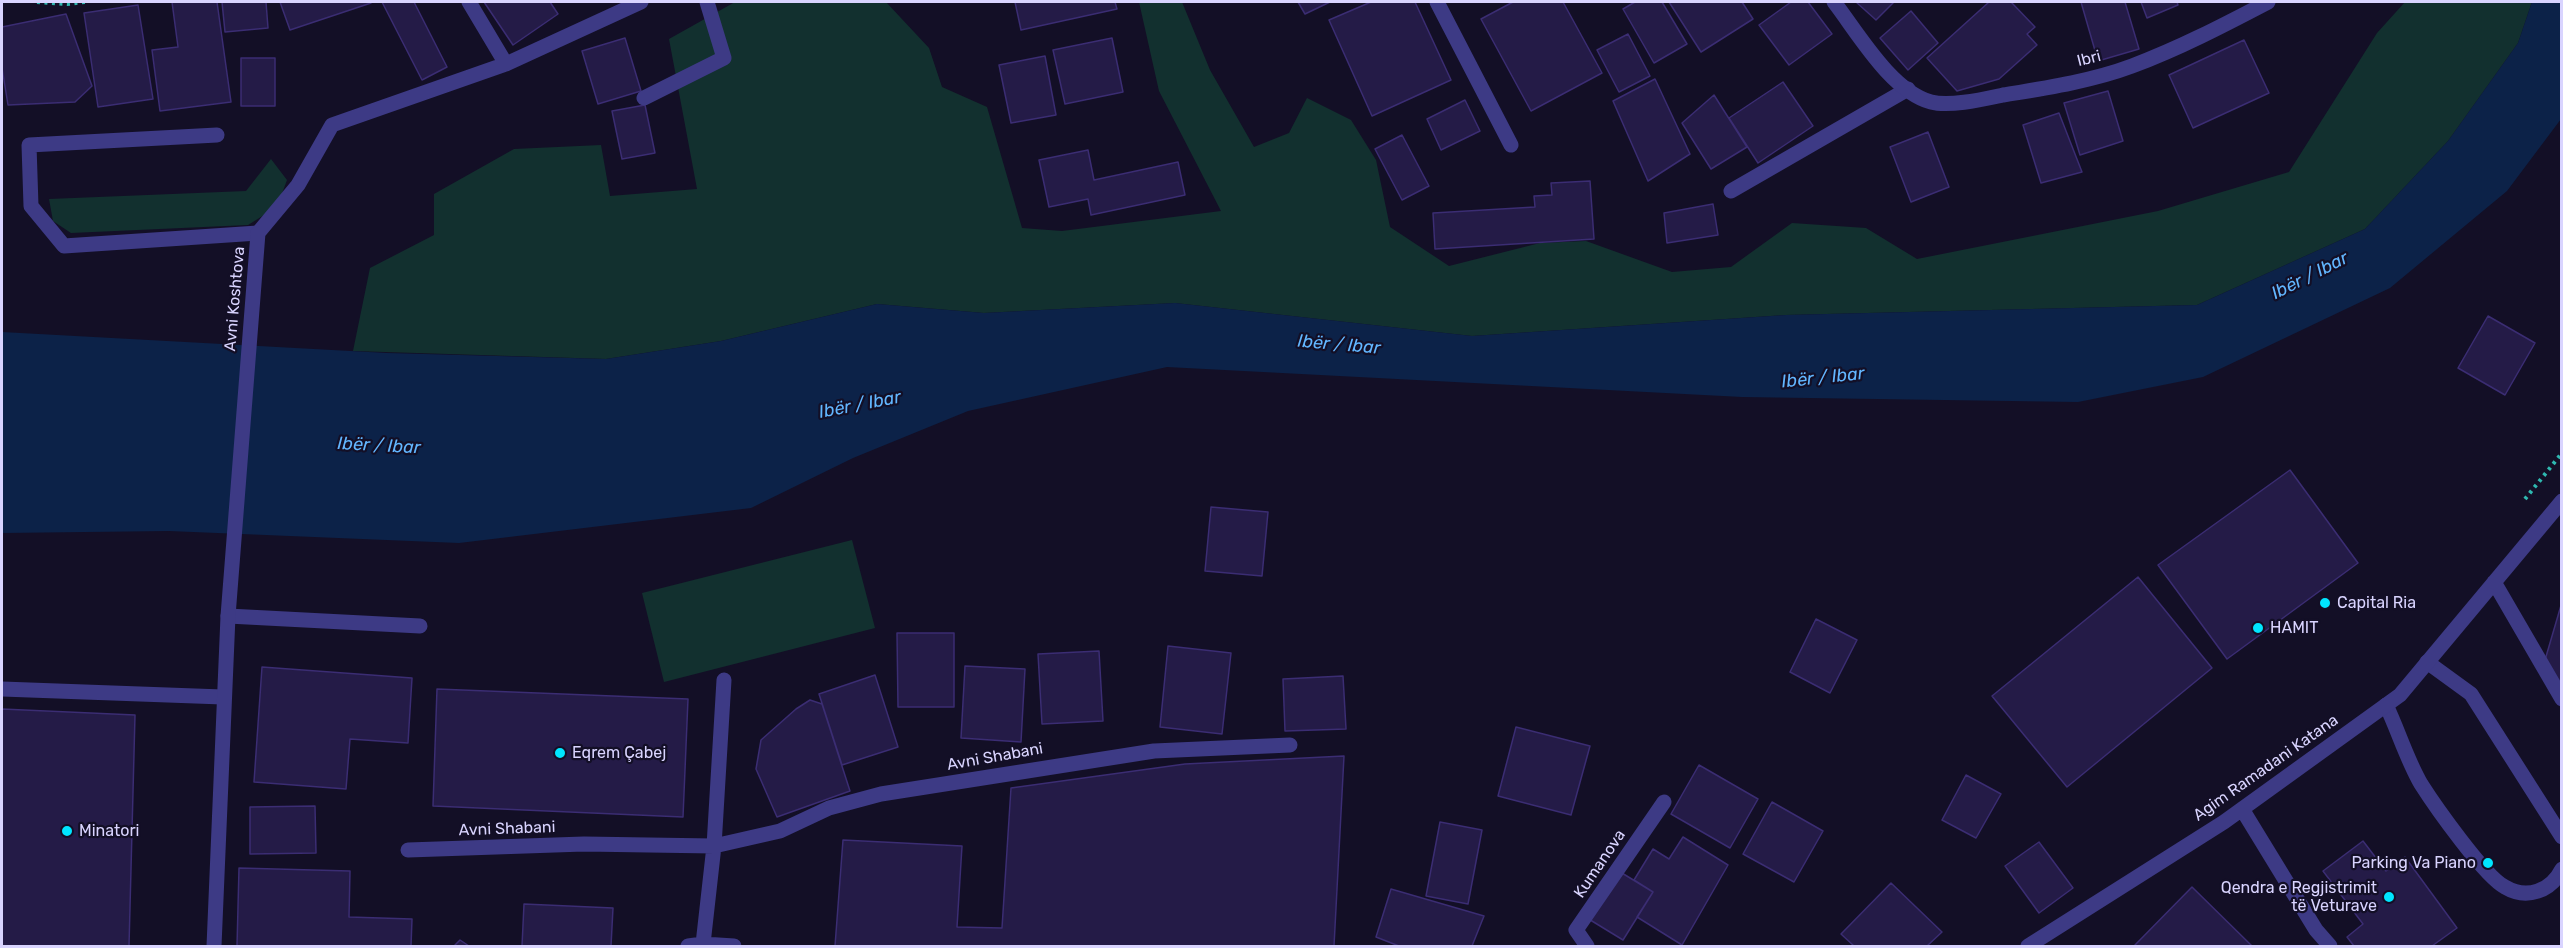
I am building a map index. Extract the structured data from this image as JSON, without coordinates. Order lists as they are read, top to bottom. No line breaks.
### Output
{"streets":{"street":["Ibri","Avni Koshtova","Avni Shabani","Agim Ramadani Katana","Kumanova"]},"water":["Ibër / Ibar"],"places":["Capital Ria","HAMIT","Eqrem Çabej","Minatori","Parking Va Piano","Qendra e Regjistrimit të Veturave"]}
